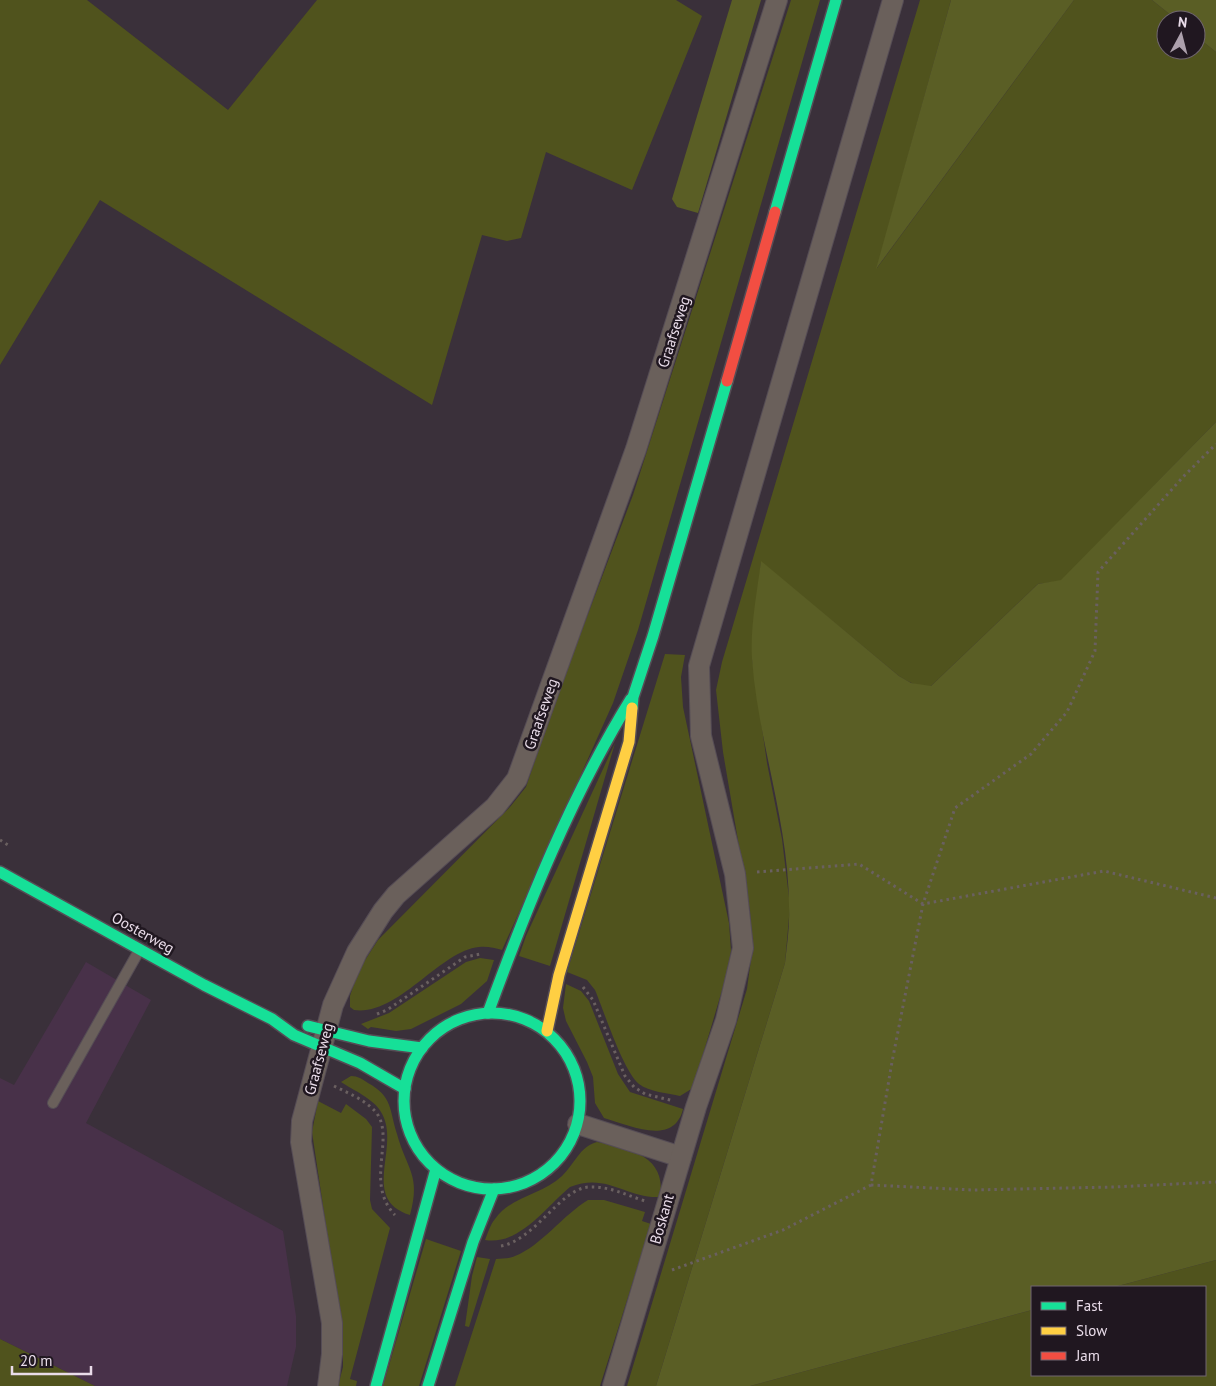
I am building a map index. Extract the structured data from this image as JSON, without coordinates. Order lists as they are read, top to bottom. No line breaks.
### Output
{"streets":{"main road":["Oosterweg"],"street":["Graafseweg","Boskant"]},"crossings":[["Graafseweg","Oosterweg"]],"legend":["Fast","Slow","Jam"],"scale_bar":"20 m","north":"top"}
